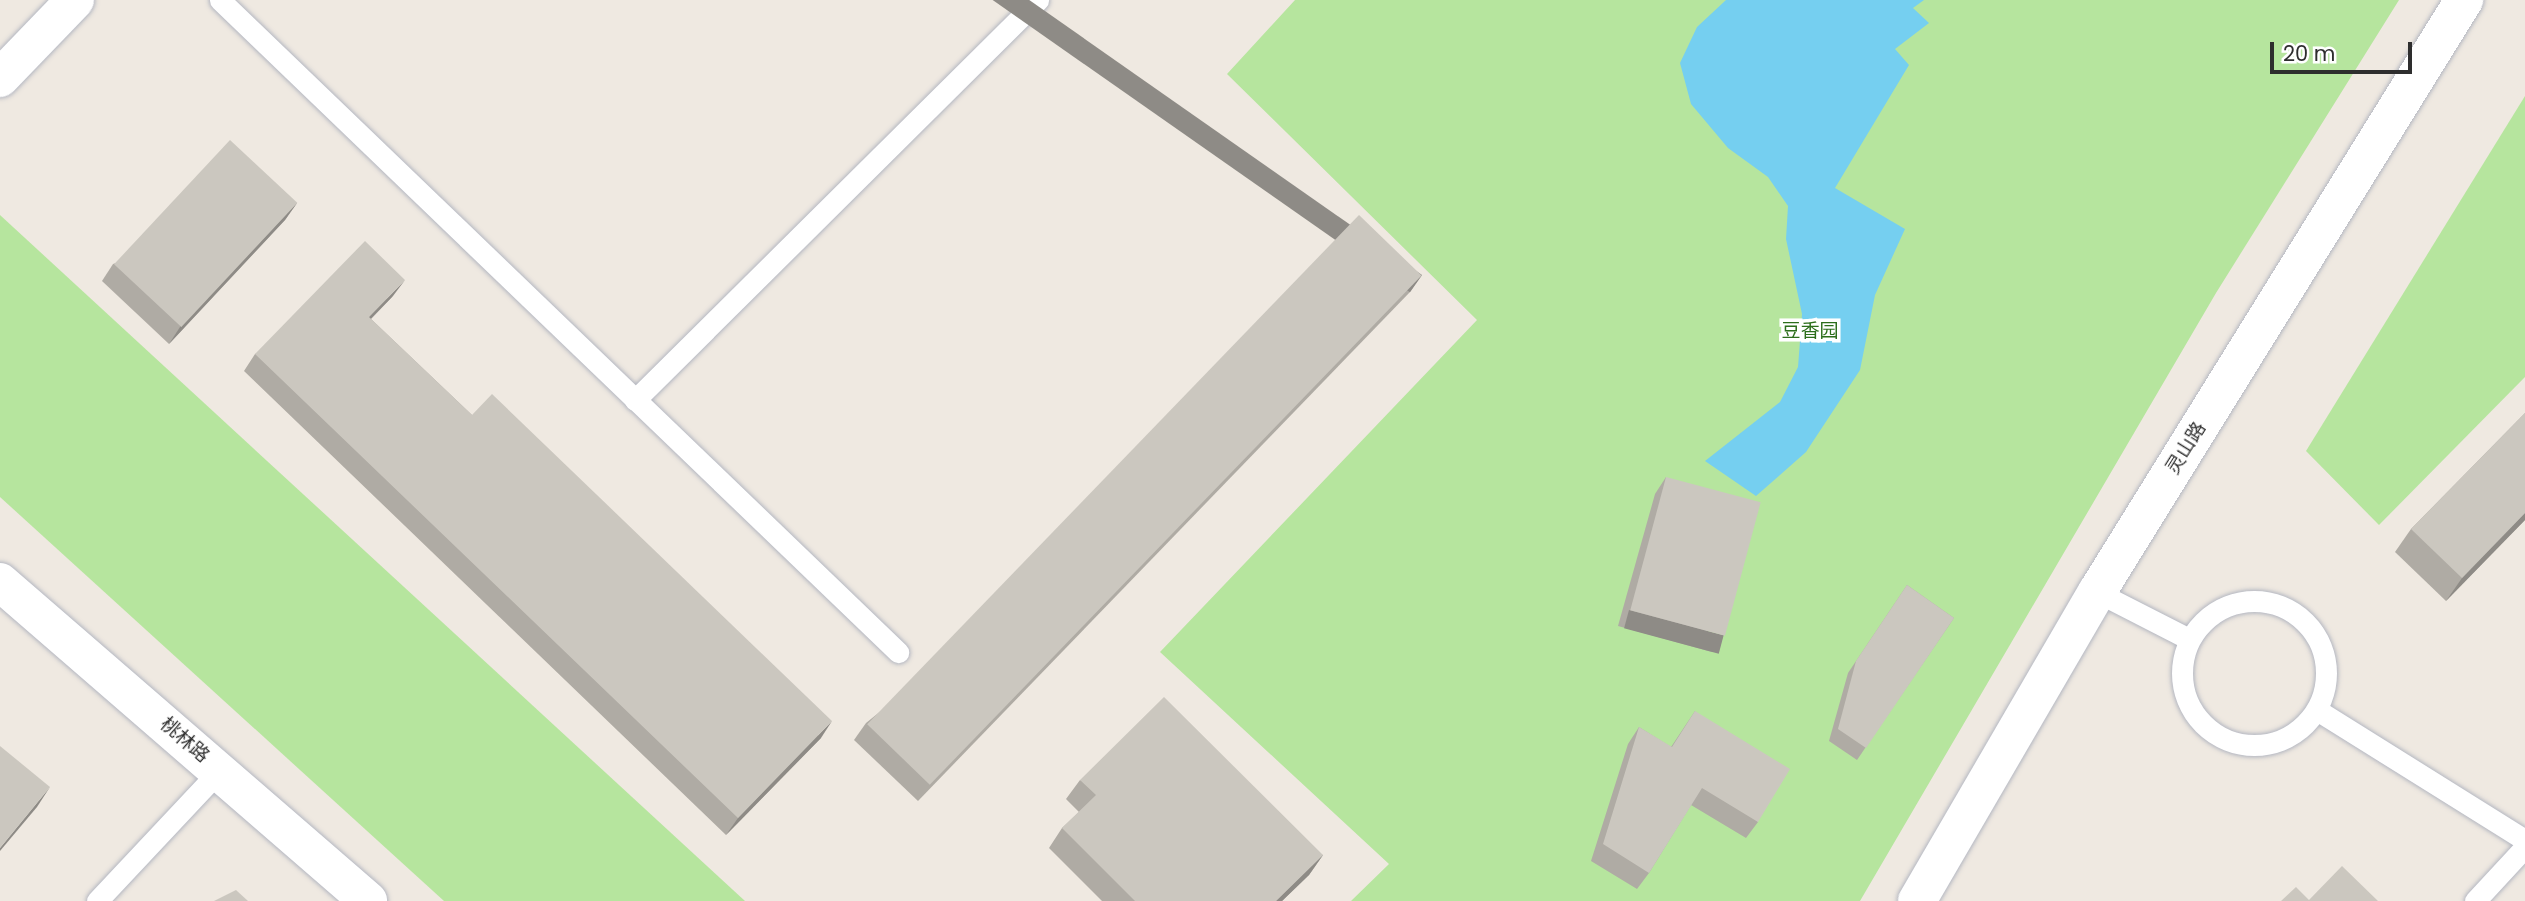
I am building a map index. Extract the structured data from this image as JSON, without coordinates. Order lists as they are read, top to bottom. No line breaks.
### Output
{"streets":{"street":["灵山路","桃林路"]},"parks":["豆香园"],"scale_bar":"20 m"}
